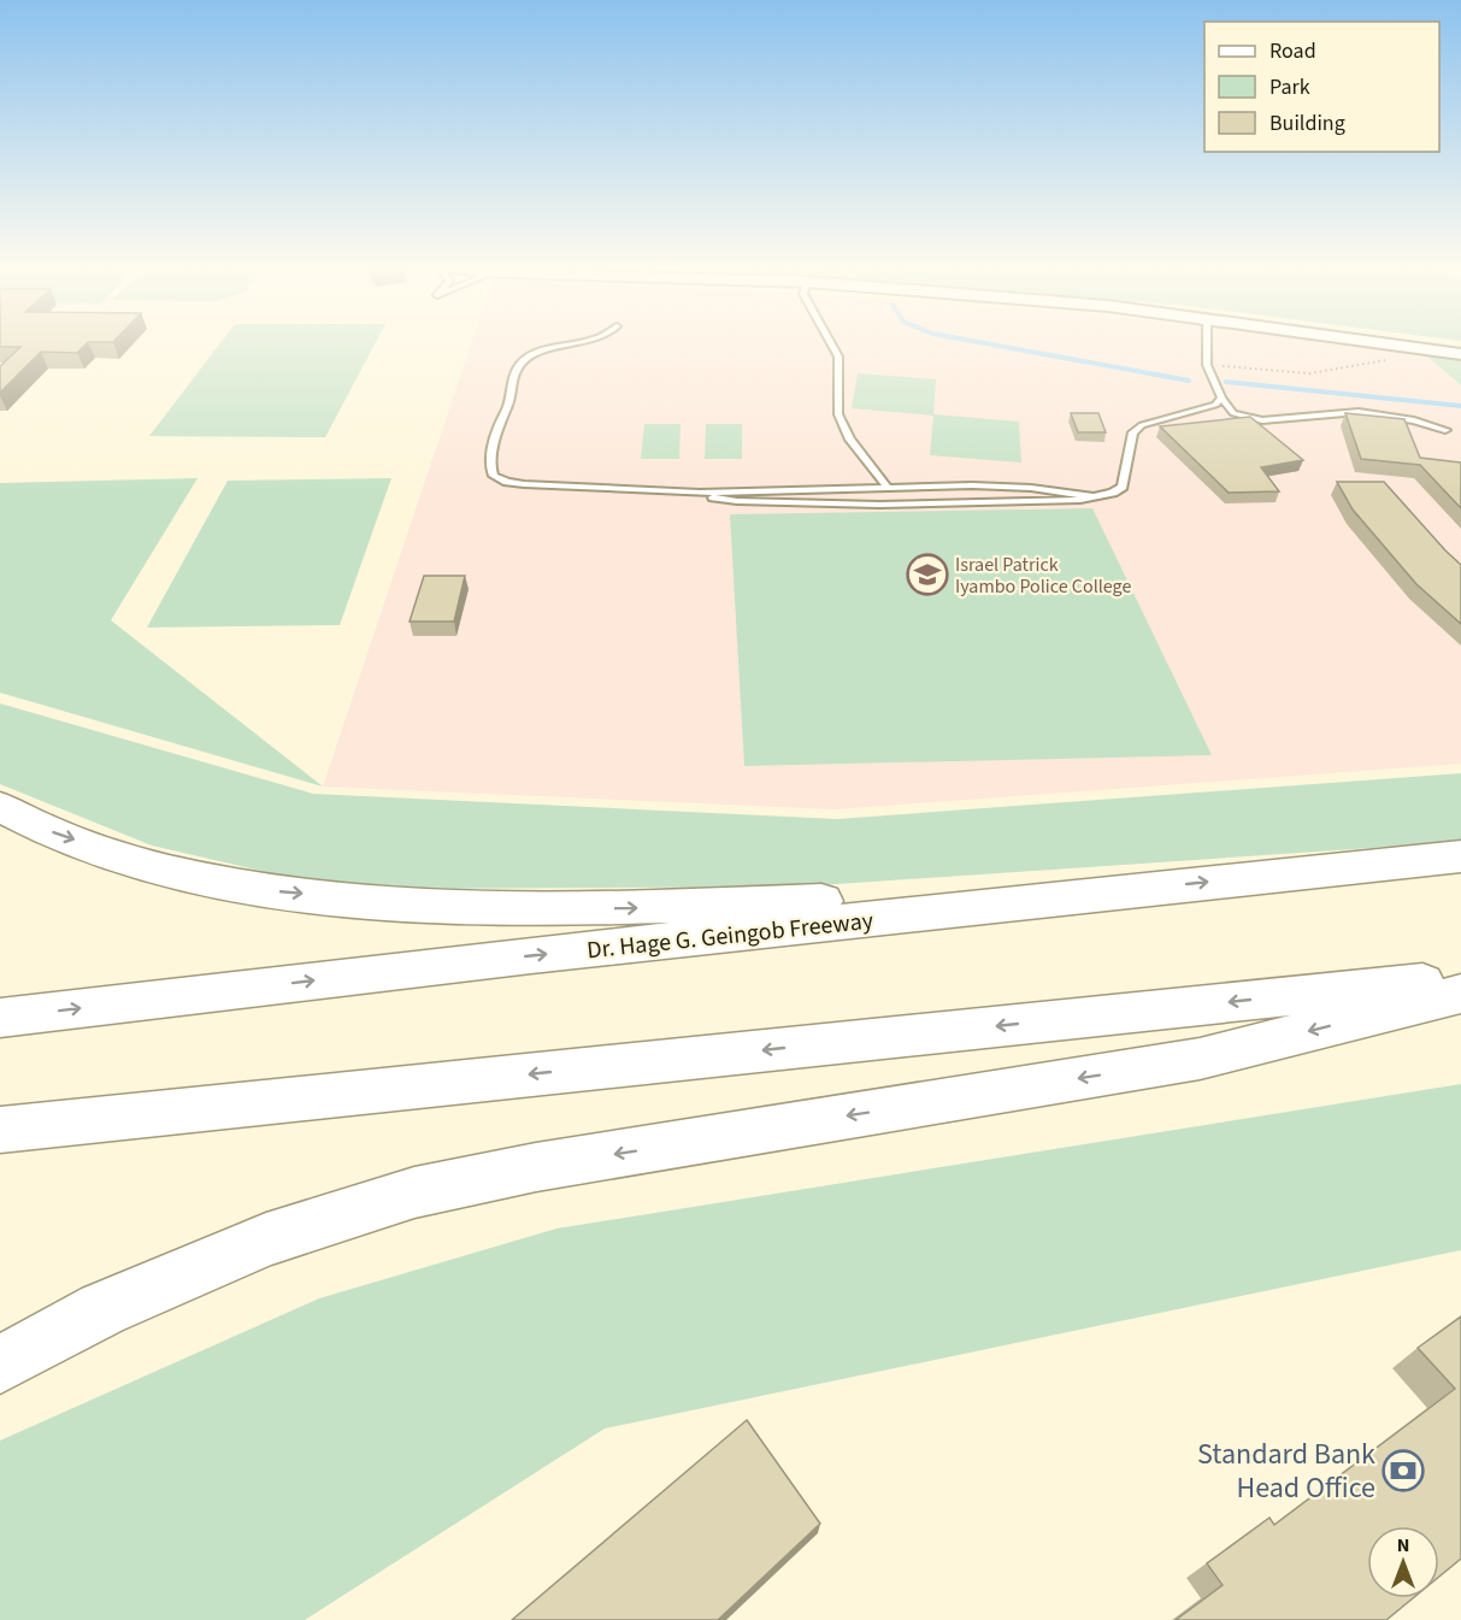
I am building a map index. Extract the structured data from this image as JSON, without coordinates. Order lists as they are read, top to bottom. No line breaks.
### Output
{"streets":{"highway":["Dr. Hage G. Geingob Freeway"]},"places":{"school or university":["Israel Patrick Iyambo Police College"],"bank":["Standard Bank Head Office"]},"legend":["Road","Park","Building"],"north":"top"}
